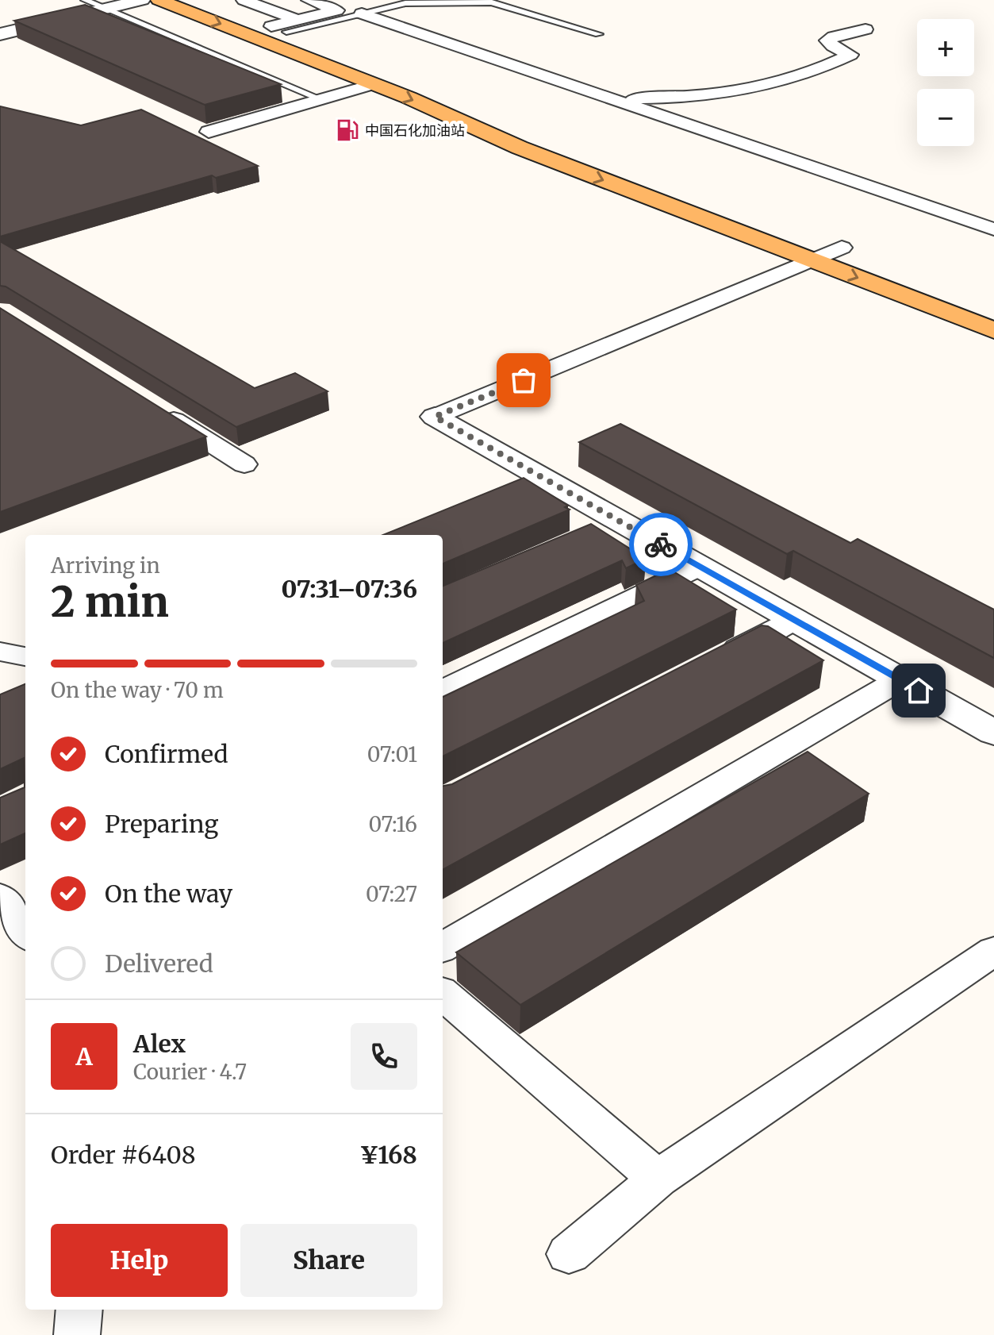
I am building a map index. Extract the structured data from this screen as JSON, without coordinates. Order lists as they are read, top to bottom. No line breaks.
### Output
{"places":{"fuel station":["中国石化加油站"]},"page":{"map_buttons":["+","−"],"heading":["2 min","Arriving in","07:31–07:36"],"panel":["Alex","Courier · 4.7","Order #6408","¥168"],"bar":"On the way · 70 m","list":[["Confirmed","07:01"],["Preparing","07:16"],["On the way","07:27"],"Delivered"],"round":"A","buttons":["Help","Share"]}}
